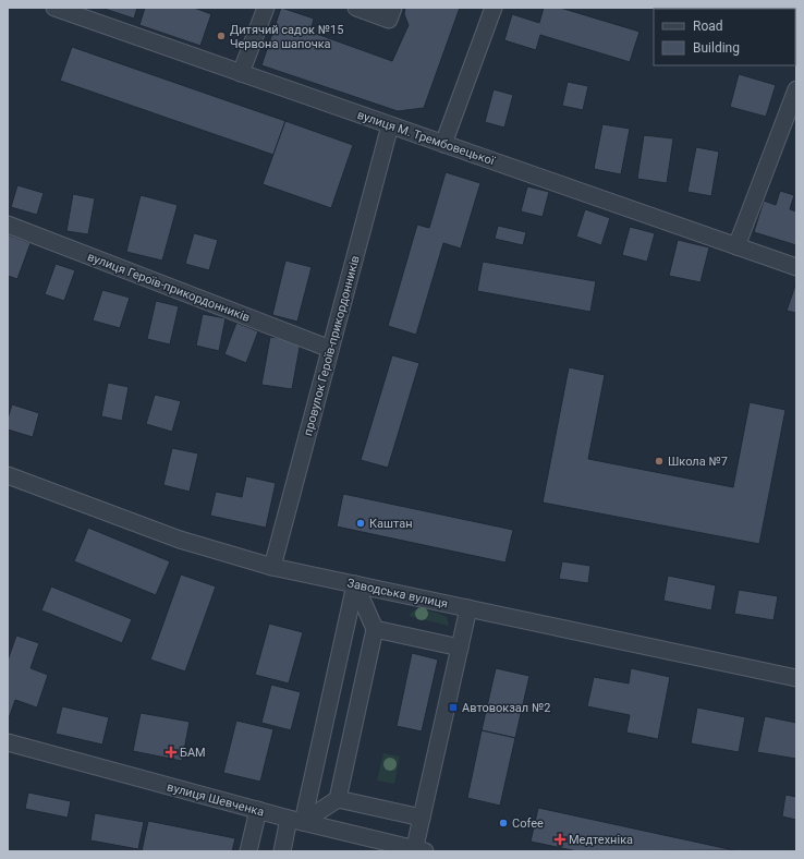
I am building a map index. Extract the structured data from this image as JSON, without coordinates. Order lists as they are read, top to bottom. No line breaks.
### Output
{"streets":{"street":["вулиця М. Трембовецької","вулиця Героїв-прикордонників","провулок Героїв-прикордонників","Заводська вулиця","вулиця Шевченка"]},"crossings":[["вулиця М. Трембовецької","провулок Героїв-прикордонників"],["вулиця Героїв-прикордонників","провулок Героїв-прикордонників"],["провулок Героїв-прикордонників","Заводська вулиця"]],"places":{"other":["Дитячий садок №15 Червона шапочка","Школа №7","Каштан","Cofee"],"transit":["Автовокзал №2"],"health":["БАМ","Медтехніка"]},"legend":["Road","Building"]}
